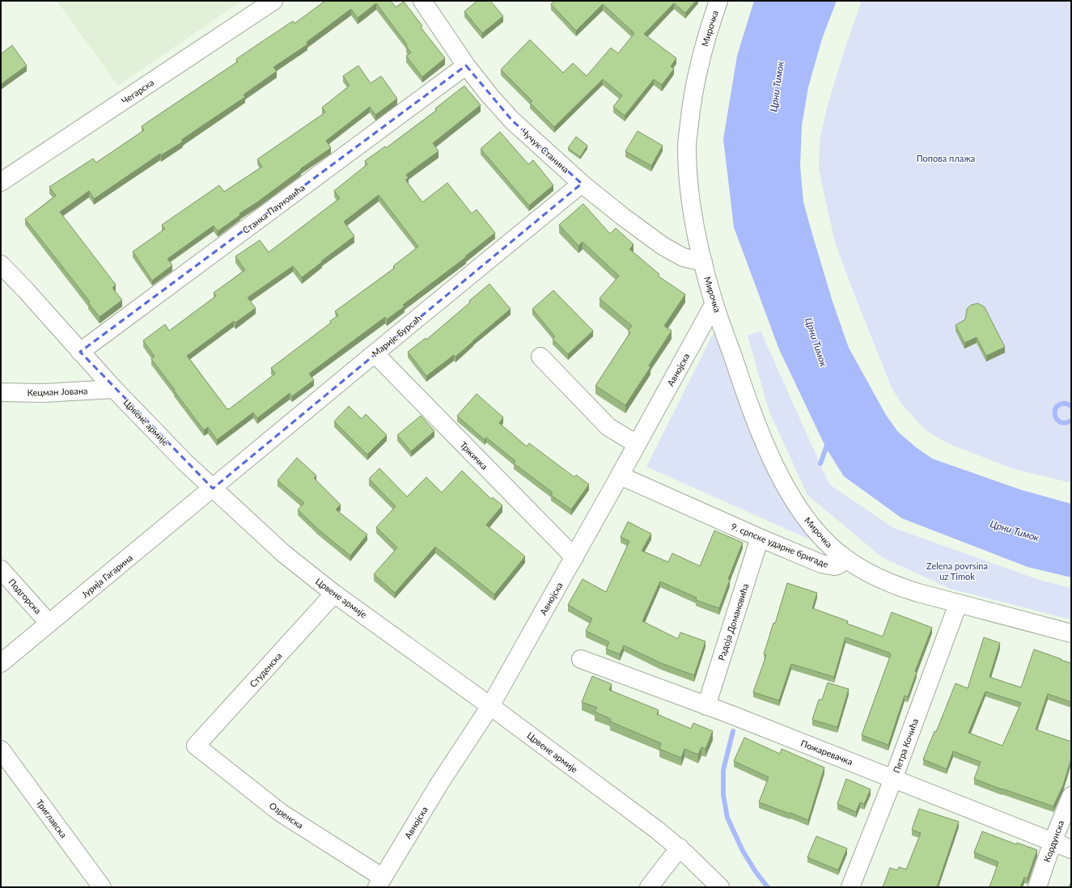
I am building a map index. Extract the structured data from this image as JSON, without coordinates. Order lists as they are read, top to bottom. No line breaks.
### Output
{"streets":{"street":["Мирочка","Чегарска","Чучук Станина","Станка Пауновића","Марије Бурсаћ","Авнојска","Кецман Јована","Црвене армије","Тржичка","9. српске ударне бригаде","Јурија Гагарина","Подгорска","Радоја Домановића","Студенска","Петра Кочића","Пожаревачка","Озренска","Триглавска","Кордунска"]},"crossings":[["Мирочка","Чучук Станина"],["Мирочка","Авнојска"],["Мирочка","9. српске ударне бригаде"],["Чучук Станина","Станка Пауновића"],["Чучук Станина","Марије Бурсаћ"],["Станка Пауновића","Црвене армије"],["Марије Бурсаћ","Црвене армије"],["Марије Бурсаћ","Тржичка"],["Марије Бурсаћ","Јурија Гагарина"],["Авнојска","Црвене армије"],["Авнојска","Тржичка"],["Авнојска","9. српске ударне бригаде"],["Авнојска","Озренска"],["Кецман Јована","Црвене армије"],["Црвене армије","Јурија Гагарина"],["Црвене армије","Студенска"],["9. српске ударне бригаде","Радоја Домановића"],["Јурија Гагарина","Подгорска"],["Радоја Домановића","Пожаревачка"],["Студенска","Озренска"],["Петра Кочића","Пожаревачка"],["Пожаревачка","Кордунска"]],"water":["Црни Тимок"],"parks":["Попова плажа","Zelena povrsina uz Timok"]}
